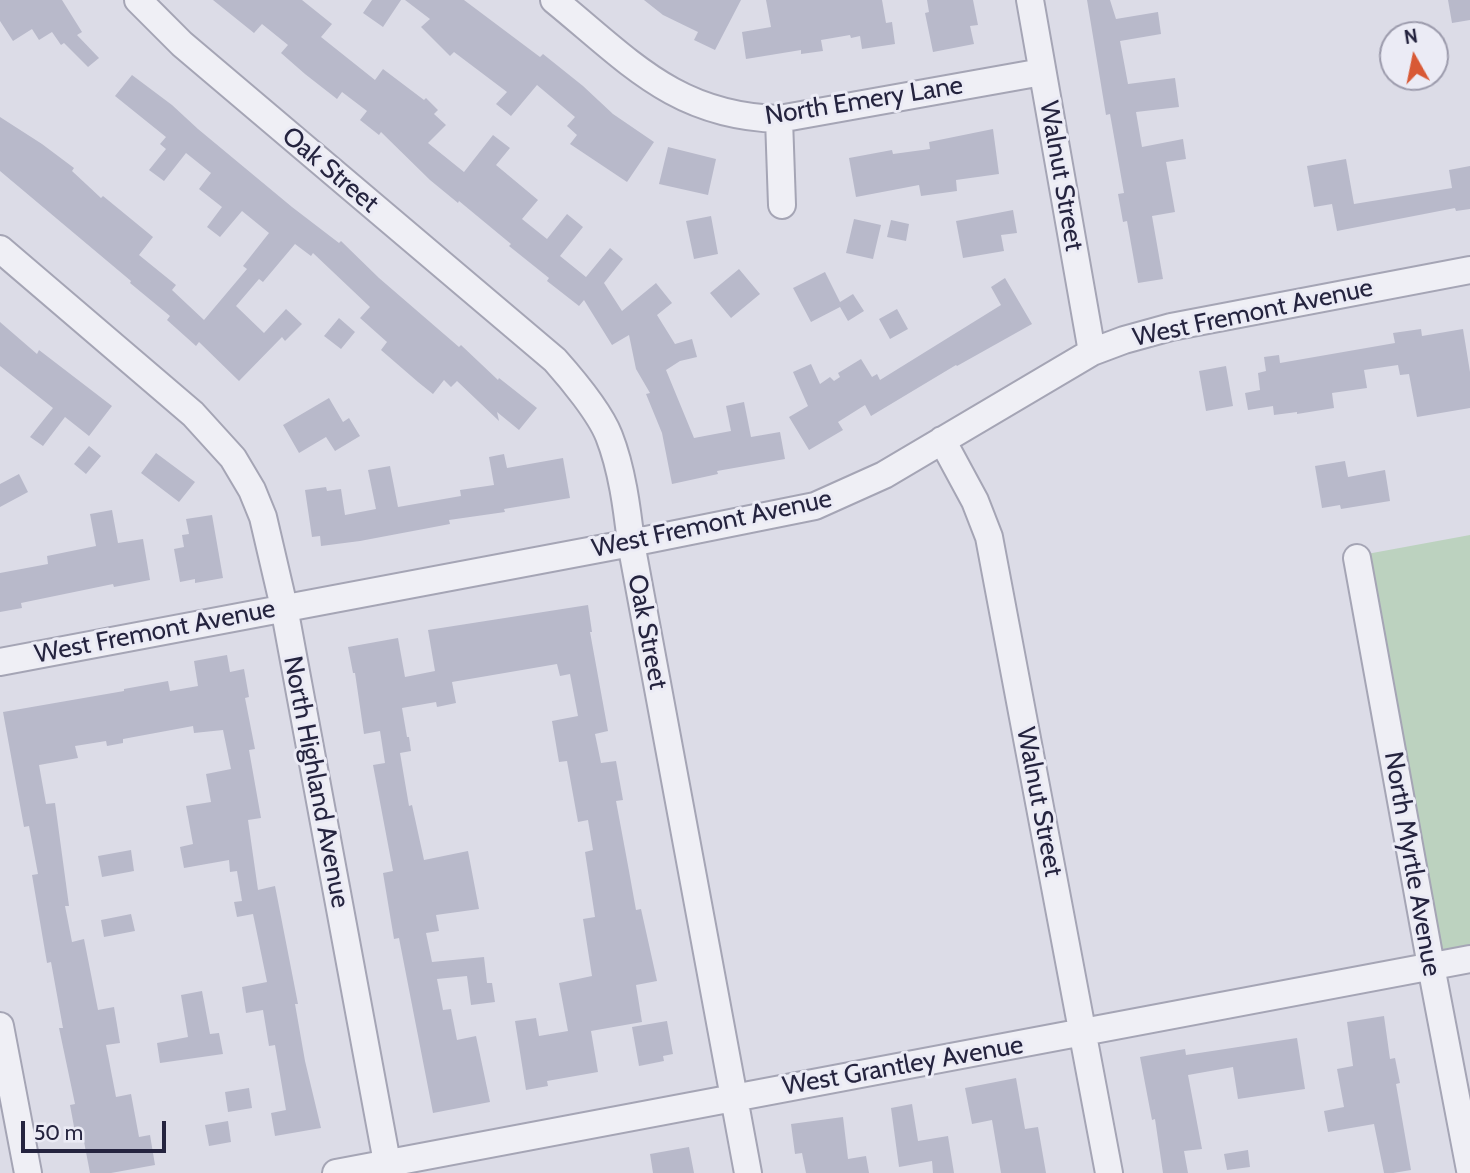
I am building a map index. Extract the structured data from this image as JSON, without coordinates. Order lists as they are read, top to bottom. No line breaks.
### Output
{"streets":{"street":["North Emery Lane","Oak Street","Walnut Street","West Fremont Avenue","North Highland Avenue","North Myrtle Avenue","West Grantley Avenue"]},"crossings":[["North Emery Lane","Walnut Street"],["Oak Street","West Fremont Avenue"],["Oak Street","West Grantley Avenue"],["Walnut Street","West Fremont Avenue"],["Walnut Street","West Grantley Avenue"],["West Fremont Avenue","North Highland Avenue"],["North Highland Avenue","West Grantley Avenue"],["North Myrtle Avenue","West Grantley Avenue"]],"scale_bar":"50 m","north":"top"}
